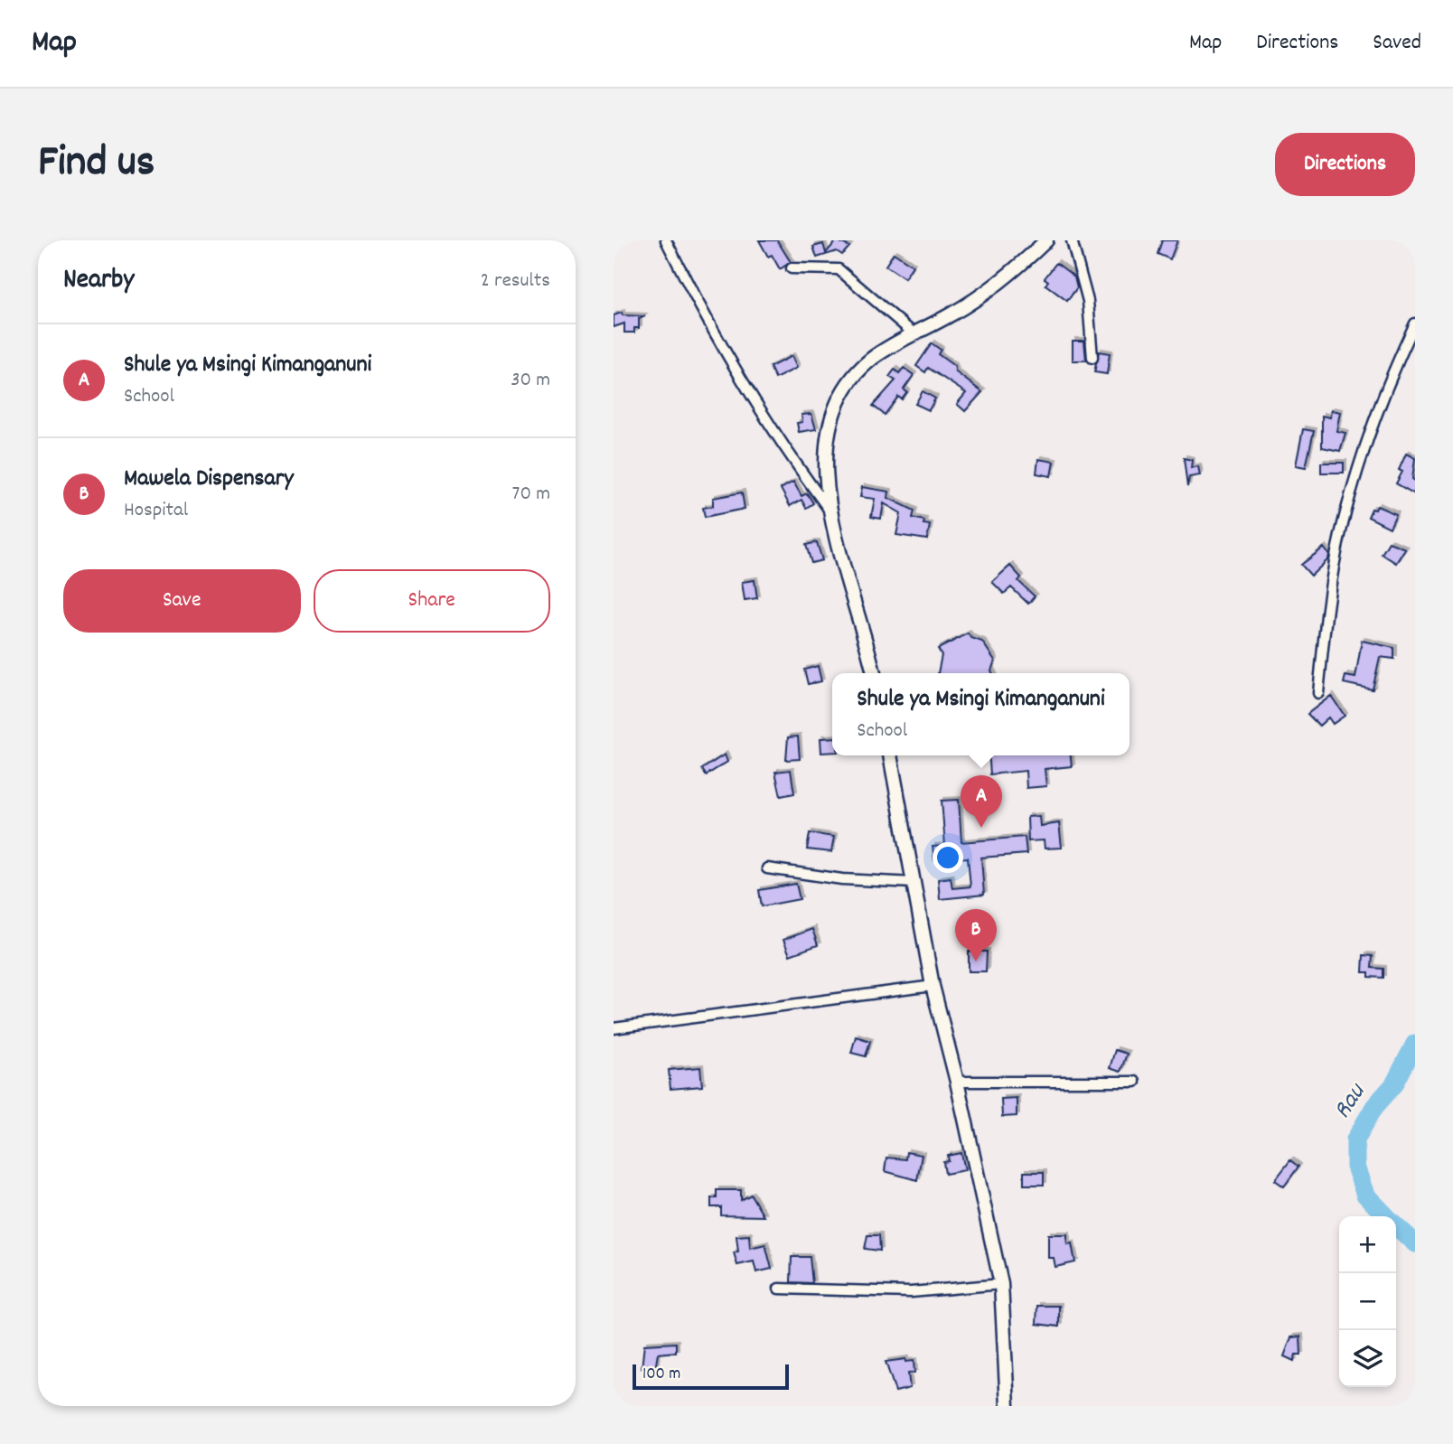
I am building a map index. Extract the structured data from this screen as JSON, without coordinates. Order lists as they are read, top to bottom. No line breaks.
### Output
{"water":["Rau"],"scale_bar":"100 m","page":{"header":"Map","nav":["Map","Directions","Saved"],"title":"Find us","buttons":["Directions",["Save","Share"]],"heading":["Nearby","2 results"],"list":[{"mark":"A","name":"Shule ya Msingi Kimanganuni","note":"School","value":"30 m"},{"mark":"B","name":"Mawela Dispensary","note":"Hospital","value":"70 m"}],"popup":["Shule ya Msingi Kimanganuni","School"],"pins":["A","B"],"map_buttons":["+","−"],"scale":"100 m"}}
